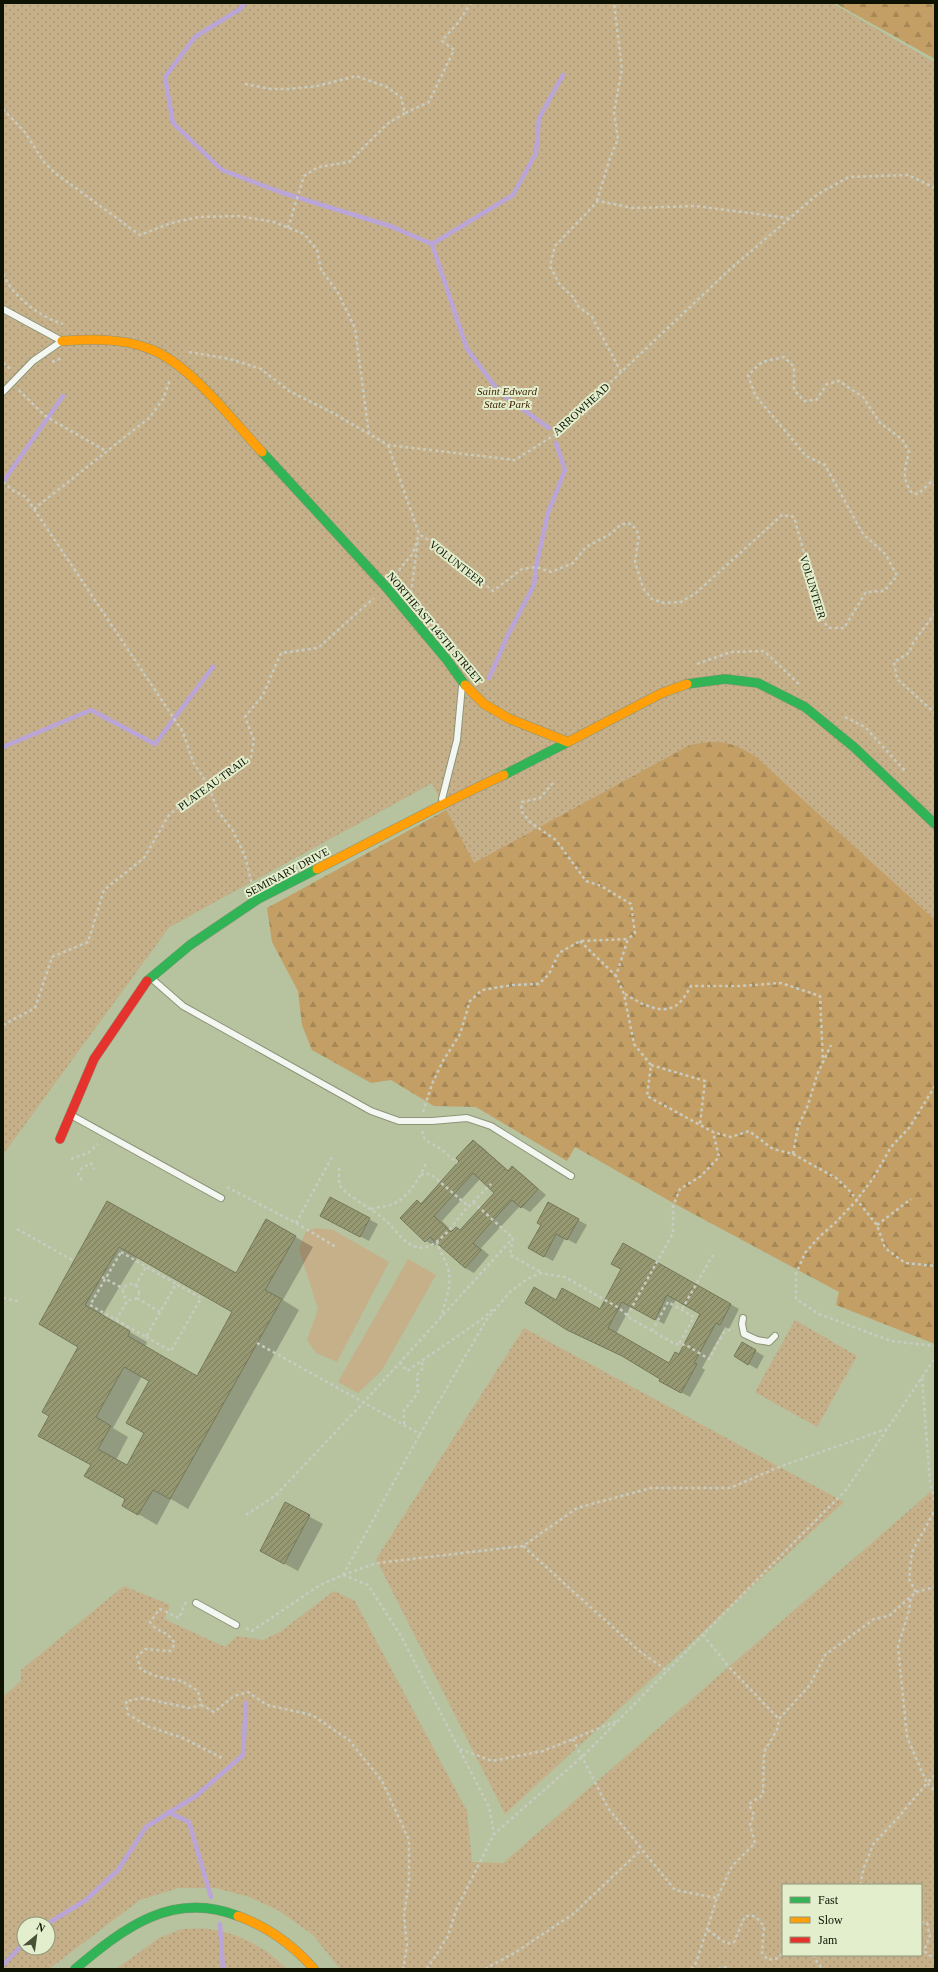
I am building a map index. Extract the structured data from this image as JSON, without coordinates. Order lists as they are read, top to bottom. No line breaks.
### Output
{"streets":{"street":["NORTHEAST 145TH STREET","SEMINARY DRIVE"],"path":["ARROWHEAD","VOLUNTEER","PLATEAU TRAIL"]},"crossings":[["ARROWHEAD","VOLUNTEER"],["NORTHEAST 145TH STREET","PLATEAU TRAIL"],["NORTHEAST 145TH STREET","SEMINARY DRIVE"]],"parks":["Saint Edward State Park"],"legend":["Fast","Slow","Jam"],"north":"top right"}
